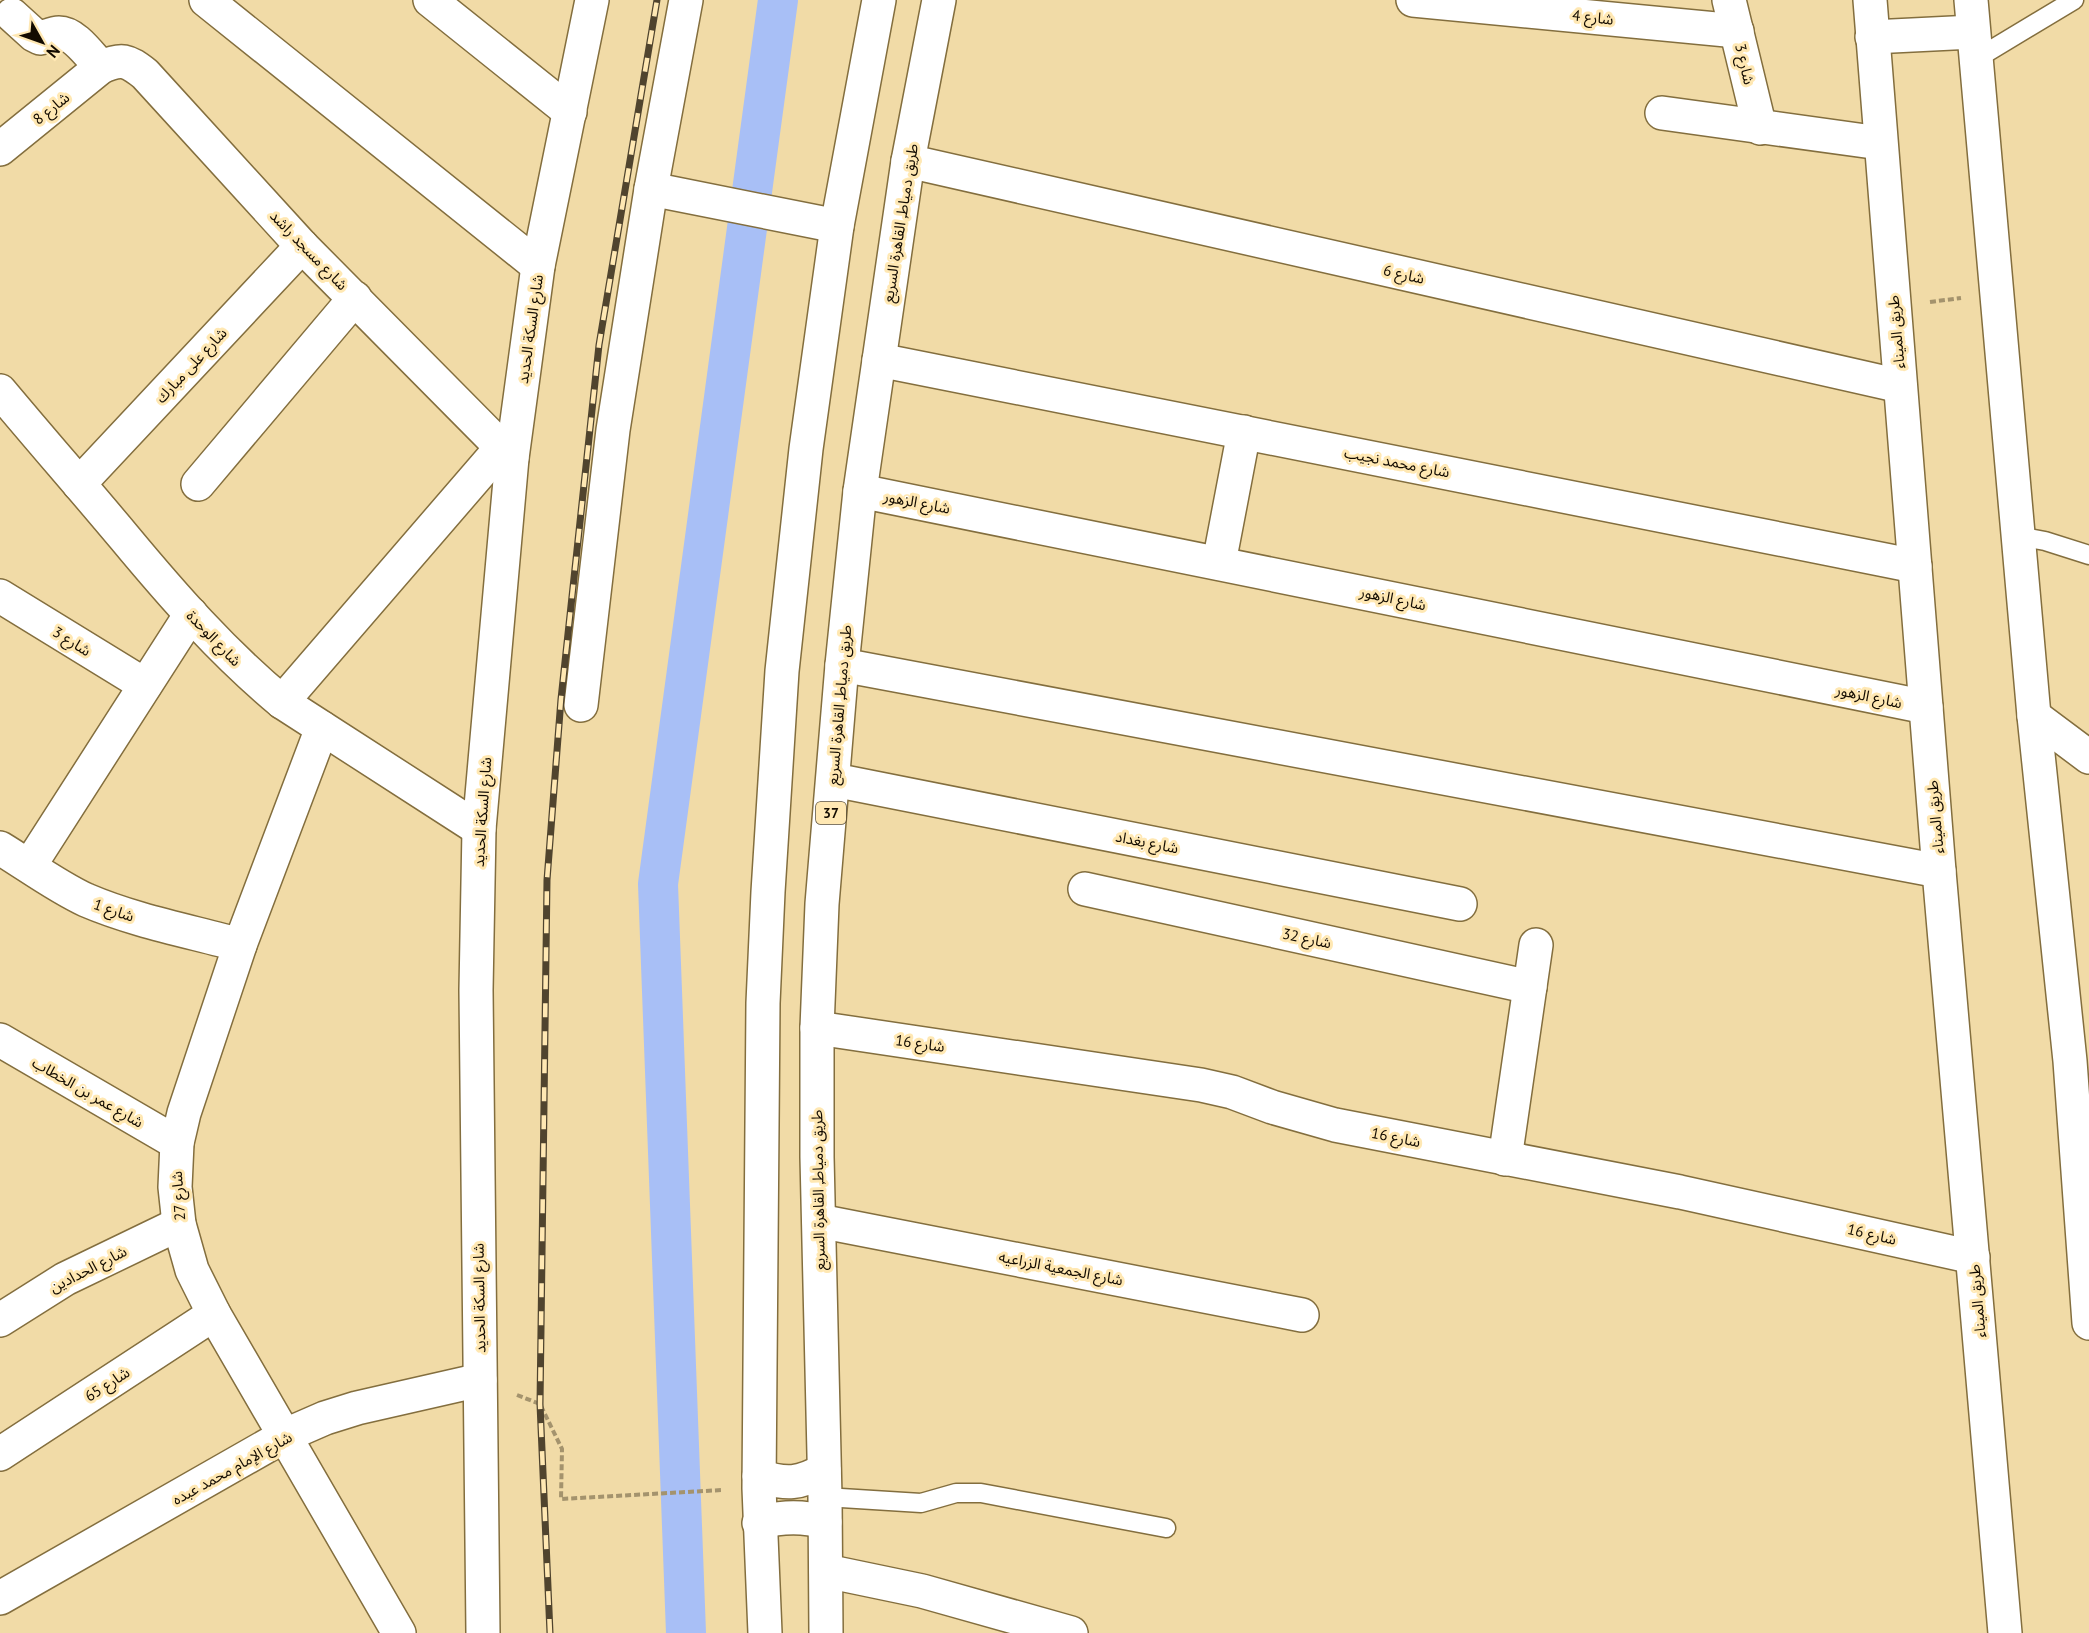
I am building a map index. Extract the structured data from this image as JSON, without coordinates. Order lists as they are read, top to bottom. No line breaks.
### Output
{"streets":{"main road":["شارع 4","شارع 3","شارع 8","طريق دمياط, القاهرة السريع","شارع مسجد راشد","شارع 6","شارع السكة الحديد","طريق الميناء","شارع على مبارك","شارع محمد نجيب","شارع الزهور","شارع الوحدة","37","شارع بغداد","شارع 1","شارع 32","شارع 16","شارع عمر بن الخطاب","شارع 27","شارع الجمعية الزراعيه","شارع الحدادين","شارع 65","شارع الإمام محمد عبده"]},"crossings":[["شارع 4","شارع 3"],["شارع 8","شارع مسجد راشد"],["طريق دمياط, القاهرة السريع","شارع 6"],["طريق دمياط, القاهرة السريع","شارع محمد نجيب"],["طريق دمياط, القاهرة السريع","شارع الزهور"],["طريق دمياط, القاهرة السريع","شارع بغداد"],["طريق دمياط, القاهرة السريع","شارع 16"],["طريق دمياط, القاهرة السريع","شارع الجمعية الزراعيه"],["شارع مسجد راشد","شارع السكة الحديد"],["شارع مسجد راشد","شارع على مبارك"],["شارع 6","طريق الميناء"],["شارع السكة الحديد","شارع الوحدة"],["شارع السكة الحديد","شارع الإمام محمد عبده"],["طريق الميناء","شارع محمد نجيب"],["طريق الميناء","شارع الزهور"],["طريق الميناء","شارع 16"],["شارع على مبارك","شارع الوحدة"],["شارع الوحدة","شارع 27"],["شارع 1","شارع 27"],["شارع عمر بن الخطاب","شارع 27"],["شارع 27","شارع الحدادين"],["شارع 27","شارع 65"],["شارع 27","شارع الإمام محمد عبده"]],"north":"bottom right"}
